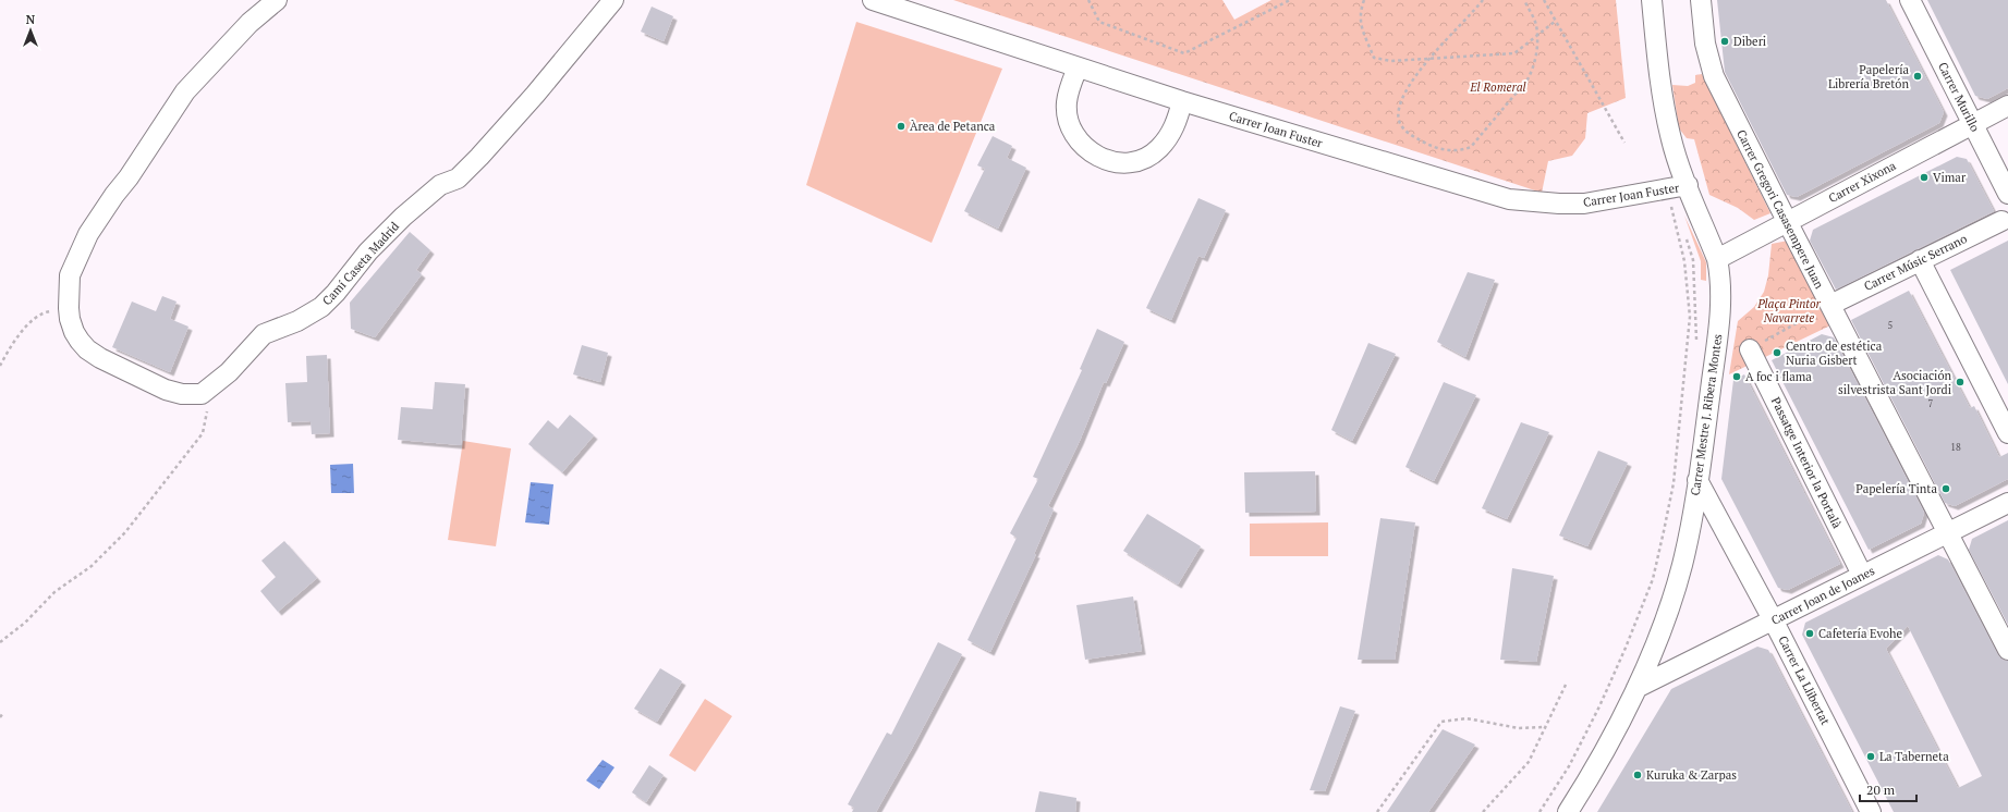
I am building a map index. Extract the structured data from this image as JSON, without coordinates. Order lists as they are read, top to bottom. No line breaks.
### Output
{"streets":{"street":["Carrer Murillo","Carrer Joan Fuster","Carrer Xixona","Carrer Gregori Casasempere Juan","Carrer Músic Serrano","Camí Caseta Madrid","Carrer Mestre J. Ribera Montes","Passatge Interior la Portalà","Carrer Joan de Joanes","Carrer La Llibertat"]},"crossings":[["Carrer Murillo","Carrer Xixona"],["Carrer Joan Fuster","Carrer Mestre J. Ribera Montes"],["Carrer Xixona","Carrer Gregori Casasempere Juan"],["Carrer Xixona","Carrer Mestre J. Ribera Montes"],["Carrer Gregori Casasempere Juan","Carrer Músic Serrano"],["Carrer Gregori Casasempere Juan","Carrer Joan de Joanes"],["Carrer Mestre J. Ribera Montes","Carrer Joan de Joanes"],["Carrer Mestre J. Ribera Montes","Carrer La Llibertat"],["Passatge Interior la Portalà","Carrer Joan de Joanes"],["Carrer Joan de Joanes","Carrer La Llibertat"]],"parks":["El Romeral","Plaça Pintor Navarrete"],"places":["Diberi","Papelería Librería Bretón","Àrea de Petanca","Vimar","Centro de estética Nuria Gisbert","A foc i flama","Asociación silvestrista Sant Jordi","Papelería Tinta","Cafetería Evohe","La Taberneta","Kuruka & Zarpas"],"house_numbers":["5","7","18"],"scale_bar":"20 m","north":"top"}
